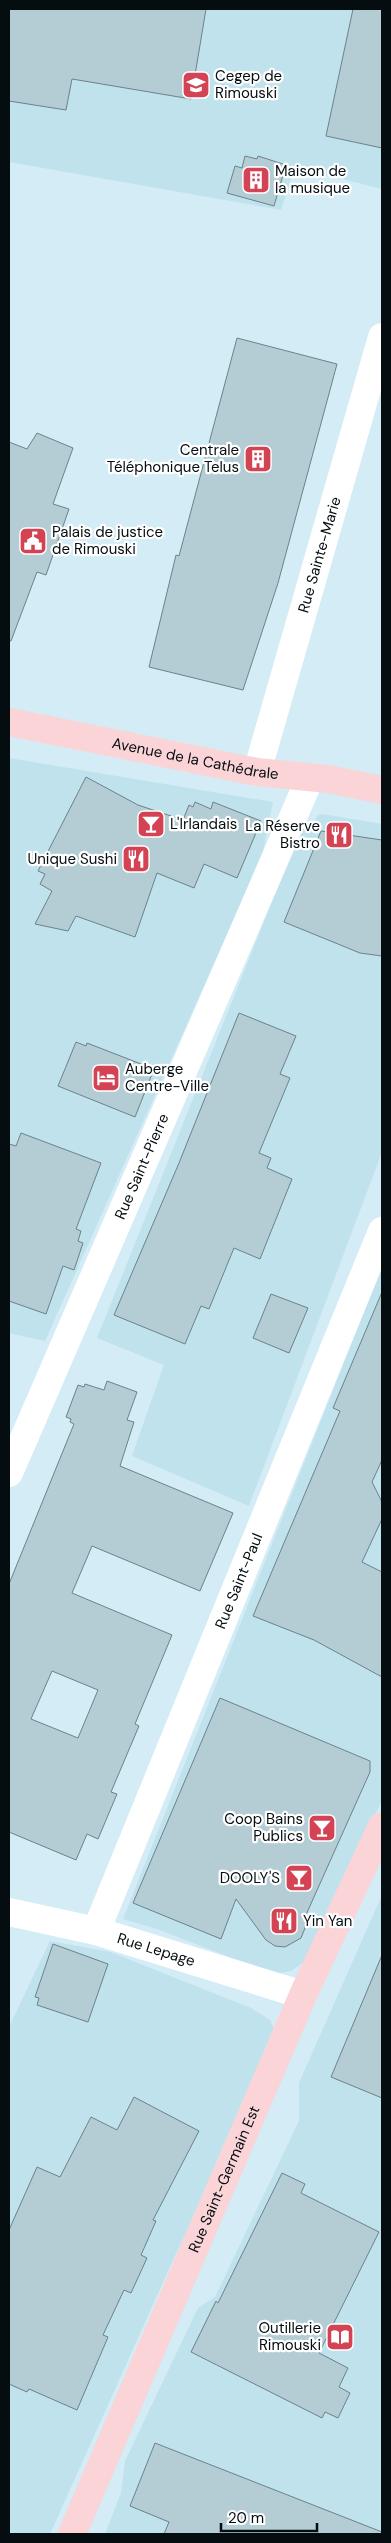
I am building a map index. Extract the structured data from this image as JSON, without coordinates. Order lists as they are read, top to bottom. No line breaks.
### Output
{"streets":{"street":["Rue Sainte-Marie","Avenue de la Cathédrale","Rue Saint-Pierre","Rue Saint-Paul","Rue Lepage","Rue Saint-Germain Est"]},"crossings":[["Rue Sainte-Marie","Avenue de la Cathédrale"],["Avenue de la Cathédrale","Rue Saint-Pierre"],["Rue Saint-Paul","Rue Lepage"],["Rue Lepage","Rue Saint-Germain Est"]],"places":{"school or university":["Cegep de Rimouski"],"building":["Maison de la musique","Centrale Téléphonique Telus"],"public building":["Palais de justice de Rimouski"],"bar":["L'Irlandais","Coop Bains Publics","DOOLY'S"],"restaurant":["La Réserve Bistro","Unique Sushi","Yin Yan"],"hotel":["Auberge Centre-Ville"],"library":["Outillerie Rimouski"]},"scale_bar":"20 m"}
